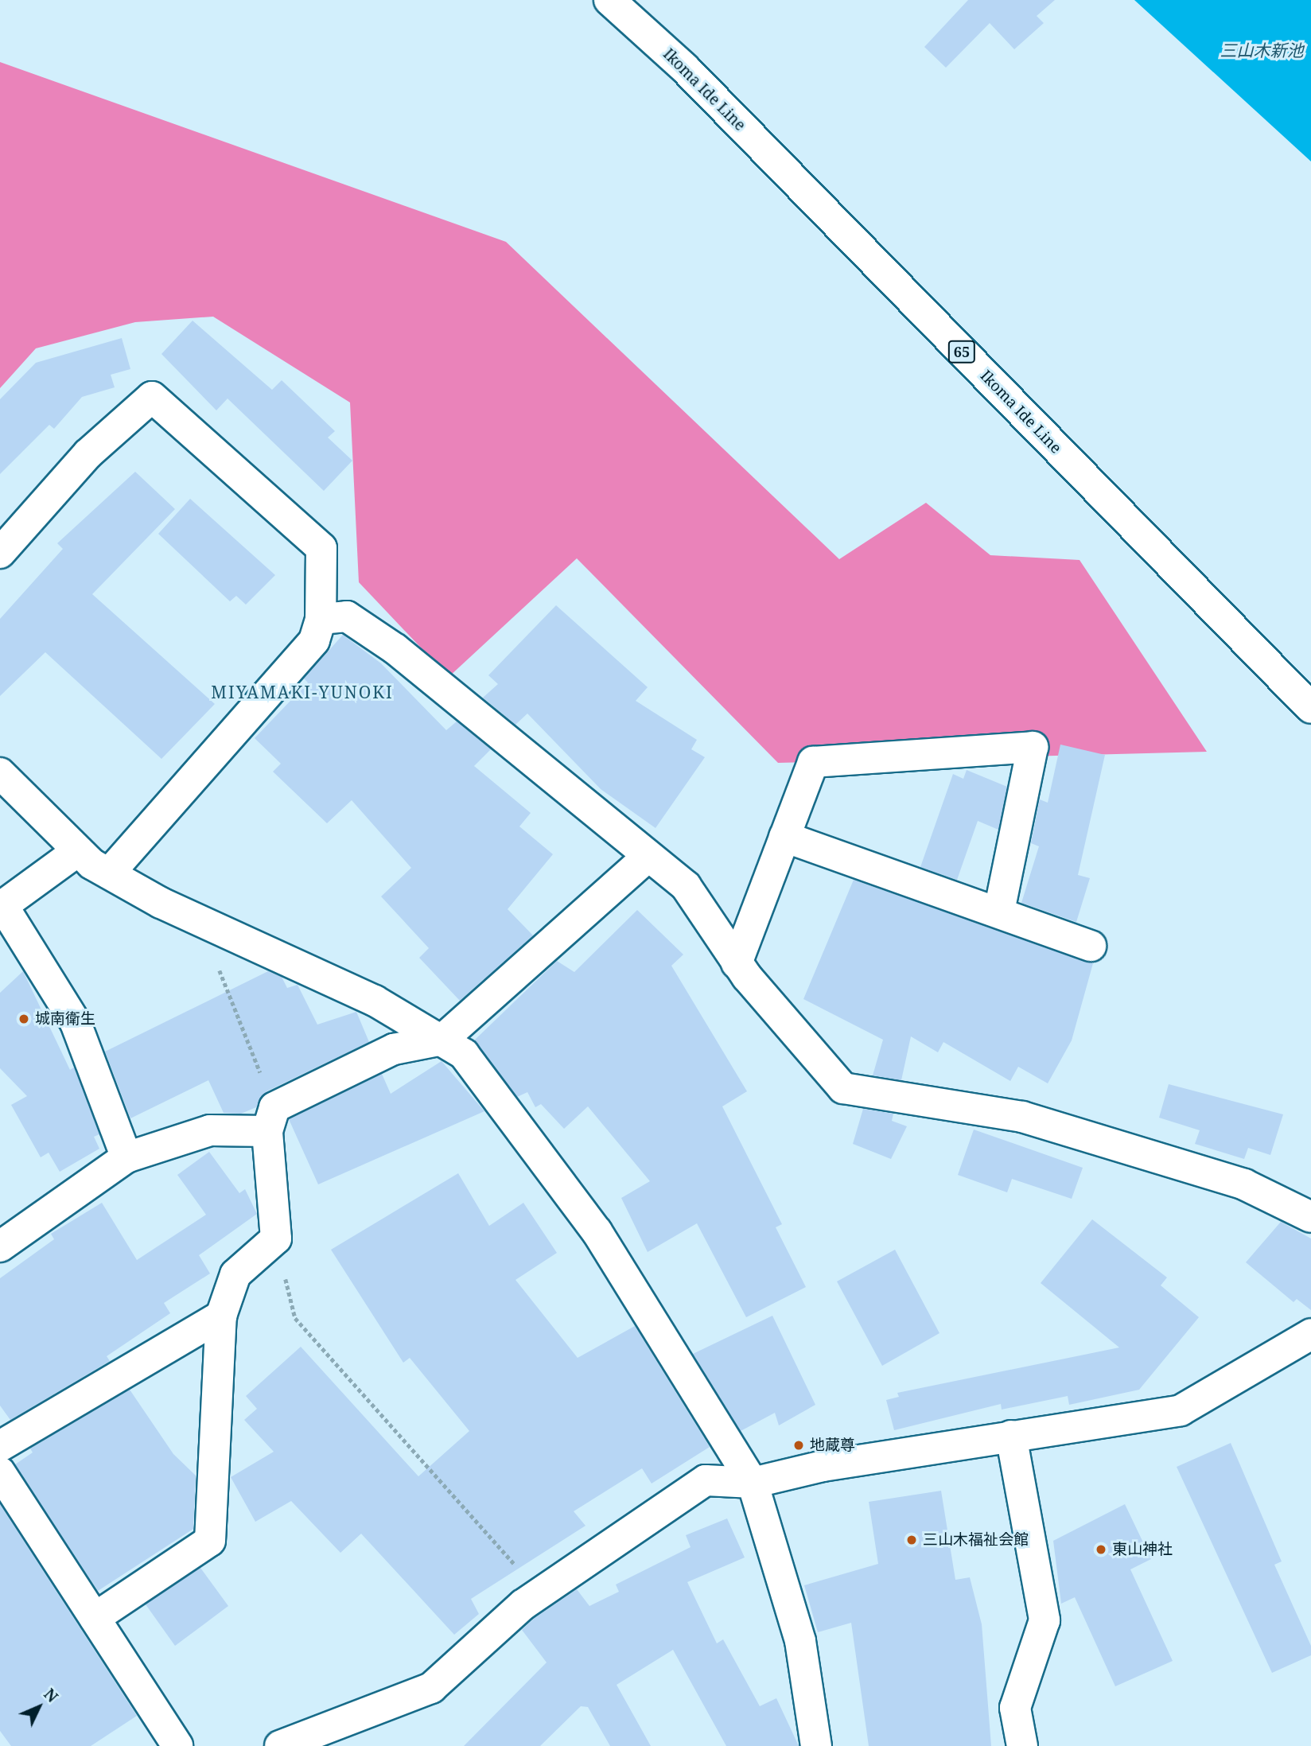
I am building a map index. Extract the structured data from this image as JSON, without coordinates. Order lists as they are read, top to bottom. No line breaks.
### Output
{"streets":{"street":["Ikoma Ide Line","65"]},"districts":["MIYAMAKI-YUNOKI"],"water":["三山木新池"],"places":["城南衛生","地蔵尊","三山木福祉会館","東山神社"],"north":"top right"}
